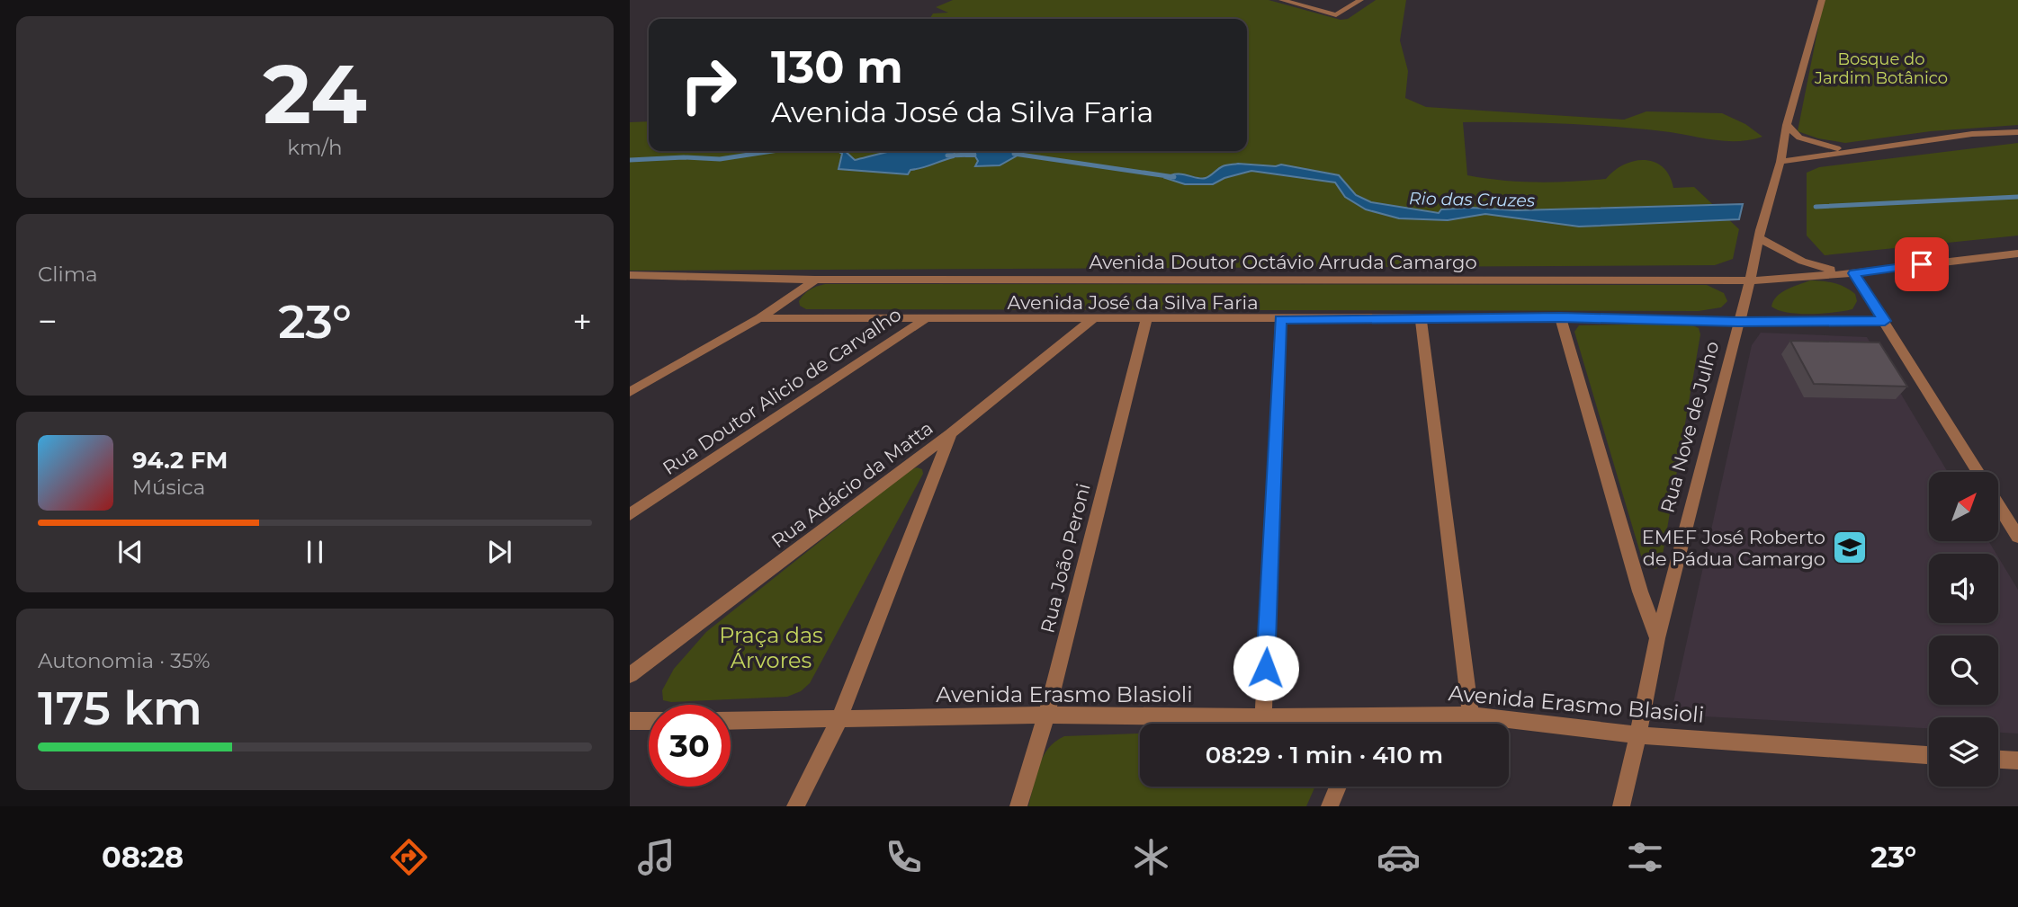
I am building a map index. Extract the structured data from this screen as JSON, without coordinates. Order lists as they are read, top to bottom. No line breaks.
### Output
{"streets":{"street":["Avenida Doutor Octávio Arruda Camargo","Avenida José da Silva Faria","Rua Doutor Alicio de Carvalho","Rua Nove de Julho","Rua Adácio da Matta","Rua João Peroni","Avenida Erasmo Blasioli"]},"crossings":[["Avenida Doutor Octávio Arruda Camargo","Rua Nove de Julho"],["Avenida José da Silva Faria","Rua Doutor Alicio de Carvalho"],["Avenida José da Silva Faria","Rua Nove de Julho"],["Avenida José da Silva Faria","Rua Adácio da Matta"],["Avenida José da Silva Faria","Rua João Peroni"],["Rua Nove de Julho","Avenida Erasmo Blasioli"],["Rua João Peroni","Avenida Erasmo Blasioli"]],"water":["Rio das Cruzes"],"parks":["Bosque do Jardim Botânico","Praça das Árvores"],"places":{"school or university":["EMEF José Roberto de Pádua Camargo"]},"north":"top right","page":{"tile":[["24","km/h"],"Clima",["Autonomia · 35%","175 km"]],"turn":["130 m","Avenida José da Silva Faria"],"heat":["−","23°","+"],"song":["94.2 FM","Música"],"limit":"30","trip":"08:29 · 1 min · 410 m","tabs":["08:28","23°"]}}
